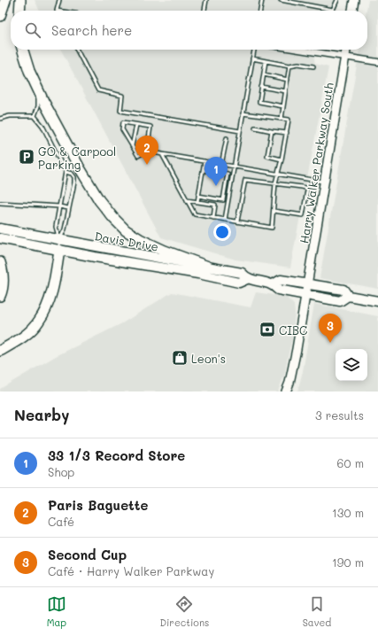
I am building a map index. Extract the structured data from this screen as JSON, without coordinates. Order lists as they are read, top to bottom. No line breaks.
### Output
{"streets":{"main road":["Davis Drive"],"street":["Harry Walker Parkway South"]},"crossings":[["Harry Walker Parkway South","Davis Drive"]],"places":{"parking":["GO & Carpool Parking"],"bank":["CIBC"],"shop":["Leon's"]},"page":{"search":"Search here","pins":["2","1","3"],"heading":["Nearby","3 results"],"list":[{"mark":"1","name":"33 1/3 Record Store","note":"Shop","value":"60 m"},{"mark":"2","name":"Paris Baguette","note":"Café","value":"130 m"},{"mark":"3","name":"Second Cup","note":"Café · Harry Walker Parkway","value":"190 m"}],"nav":["Map","Directions","Saved"]}}
